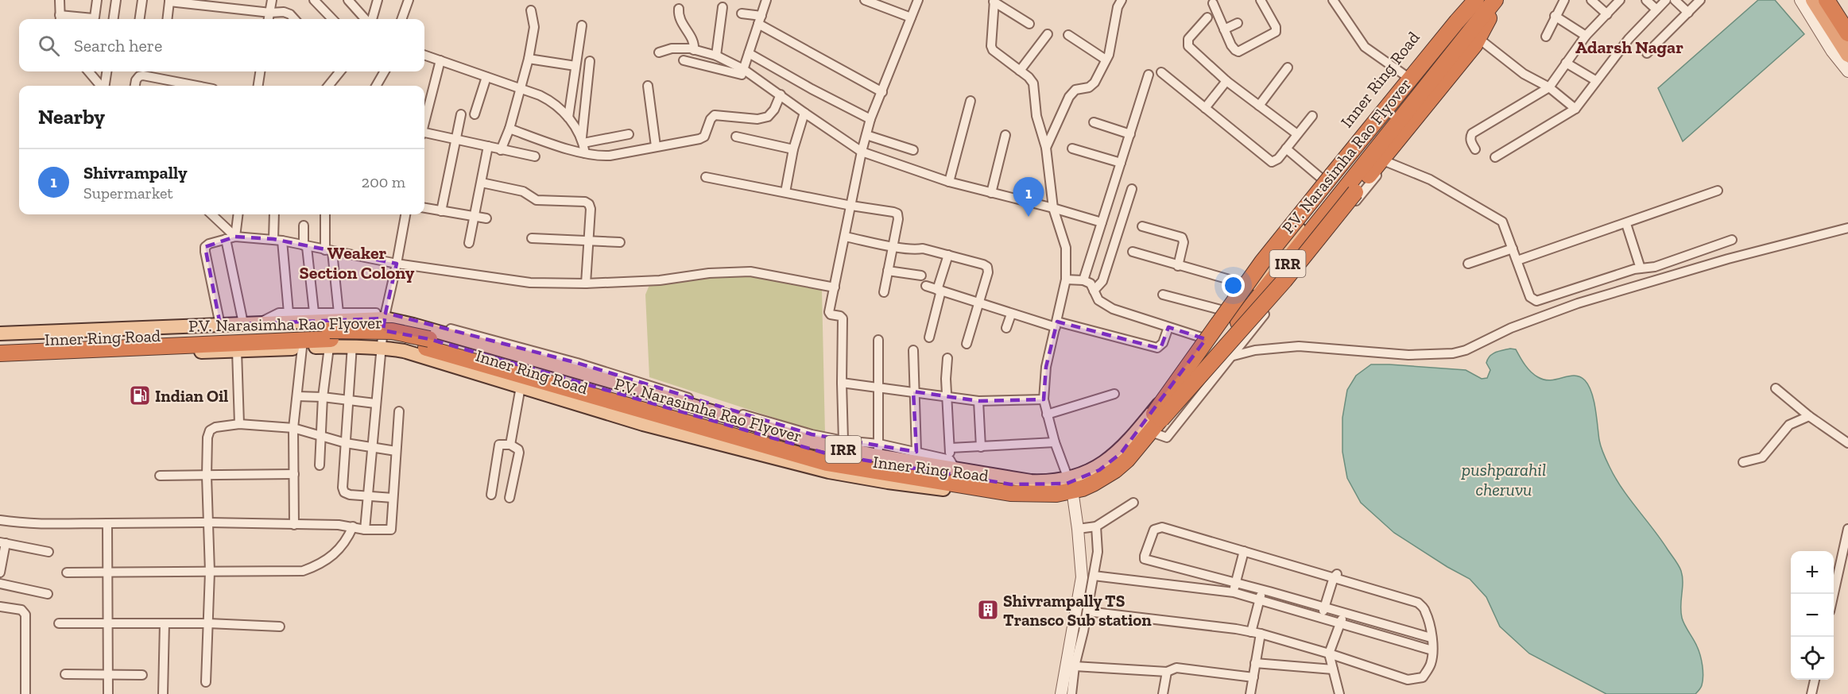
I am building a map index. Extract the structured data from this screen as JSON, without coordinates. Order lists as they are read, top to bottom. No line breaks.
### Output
{"streets":{"highway":["P.V. Narasimha Rao Flyover"],"main road":["Inner Ring Road","IRR"]},"crossings":[["Inner Ring Road","P.V. Narasimha Rao Flyover"]],"districts":["Adarsh Nagar","Weaker Section Colony"],"water":["pushparahil cheruvu"],"places":{"fuel station":["Indian Oil"],"building":["Shivrampally TS Transco Sub station"]},"page":{"search":"Search here","heading":"Nearby","list":[{"mark":"1","name":"Shivrampally","note":"Supermarket","value":"200 m"}],"pins":"1","map_buttons":["+","−"]}}
